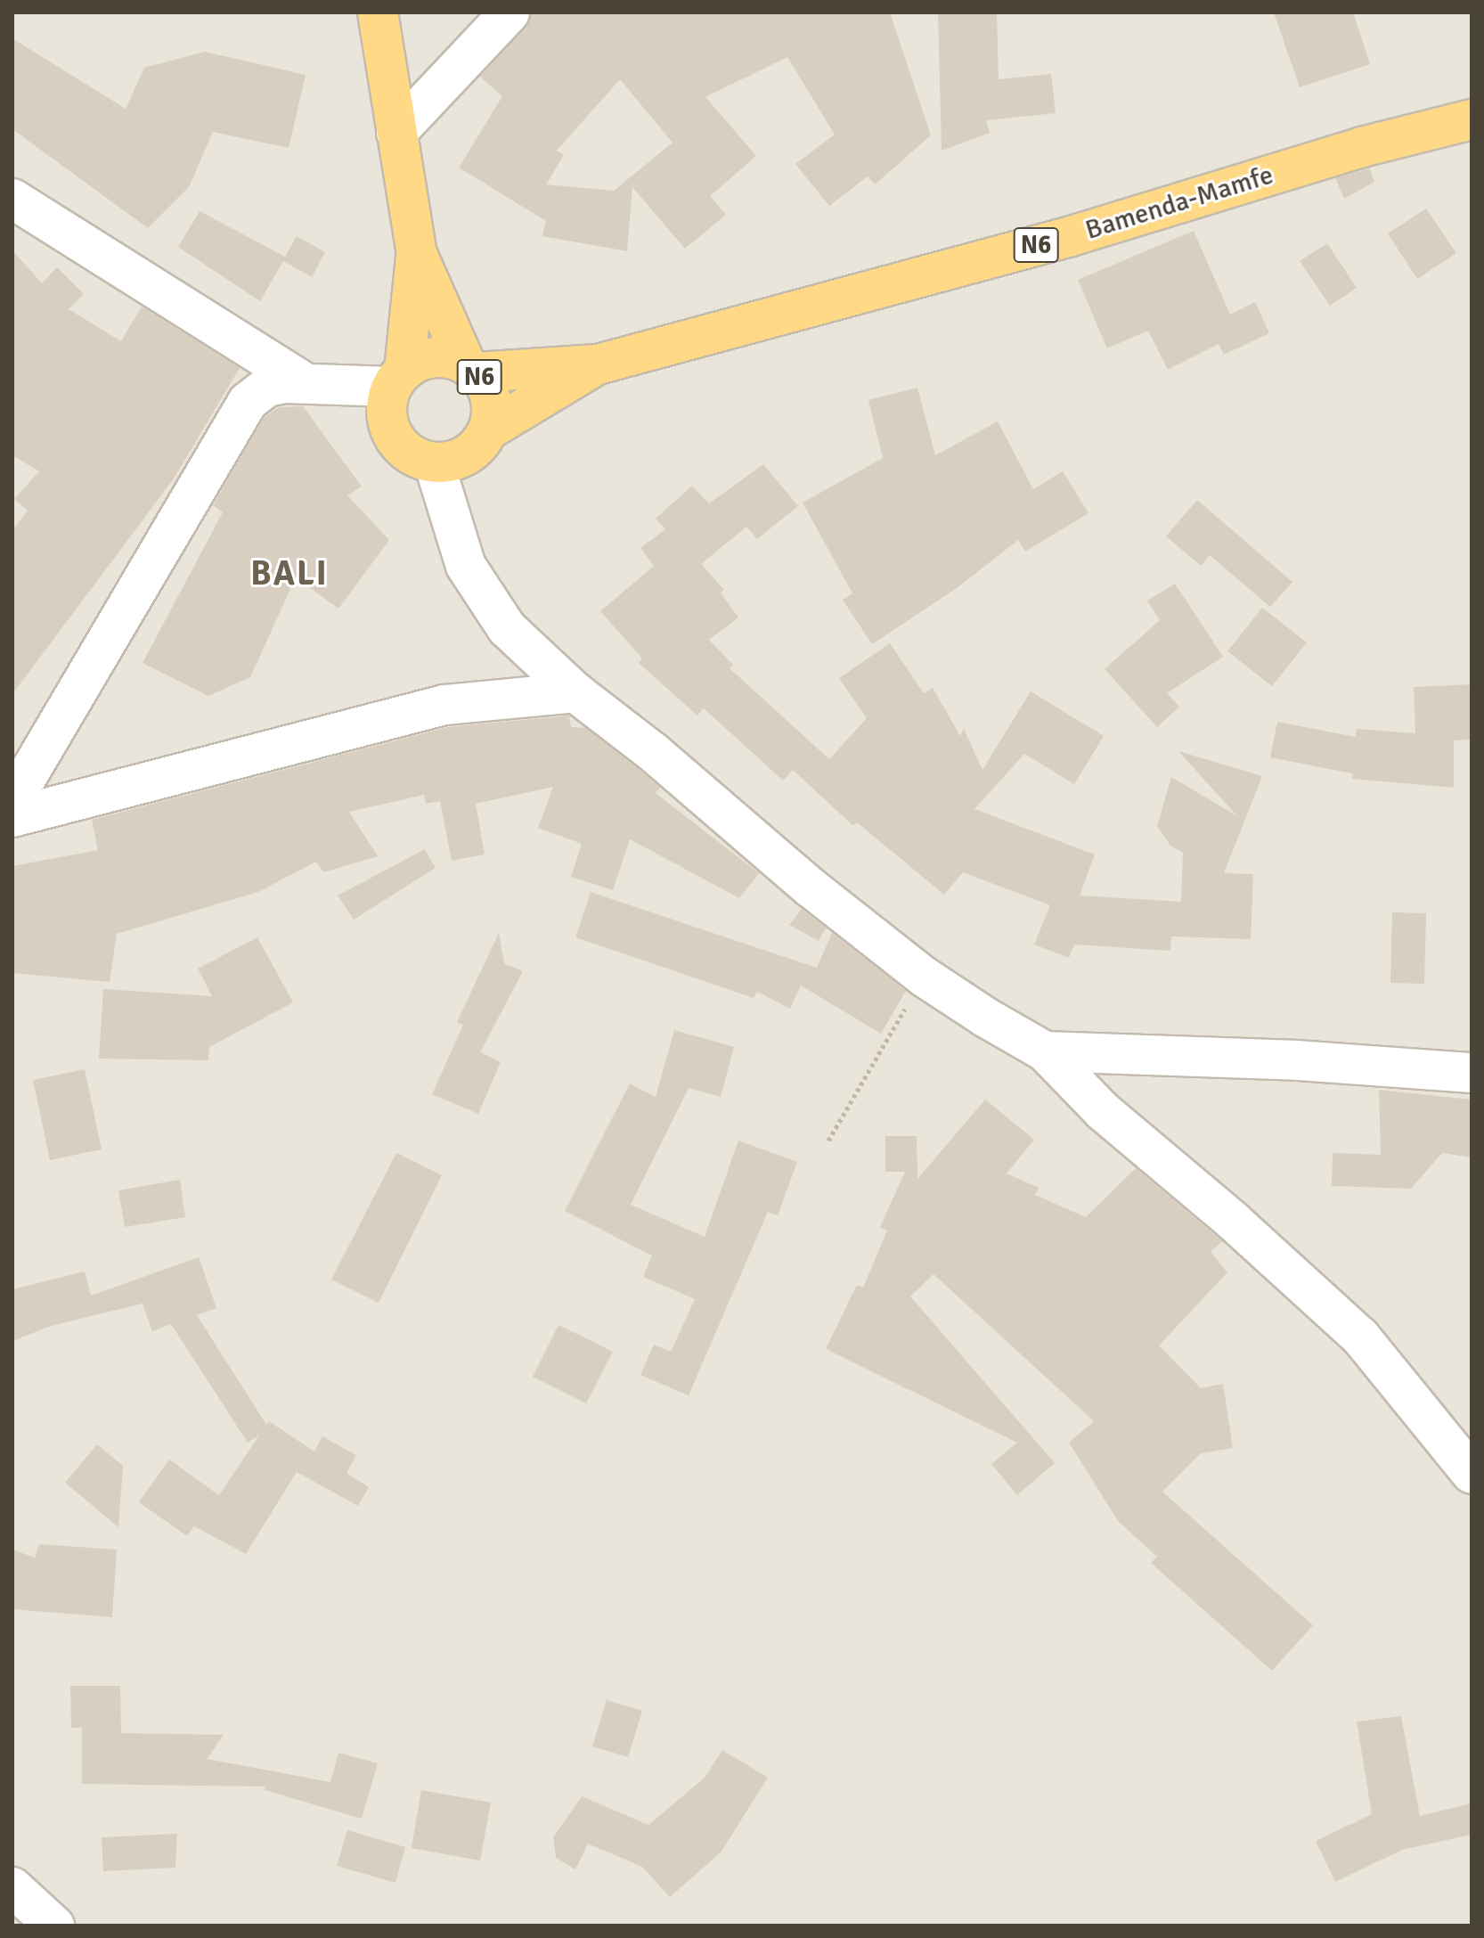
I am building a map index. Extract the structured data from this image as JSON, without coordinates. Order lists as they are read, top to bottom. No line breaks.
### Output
{"streets":{"highway":["Bamenda-Mamfe","N6"]},"crossings":[["Bamenda-Mamfe","N6"]],"districts":["BALI"]}
